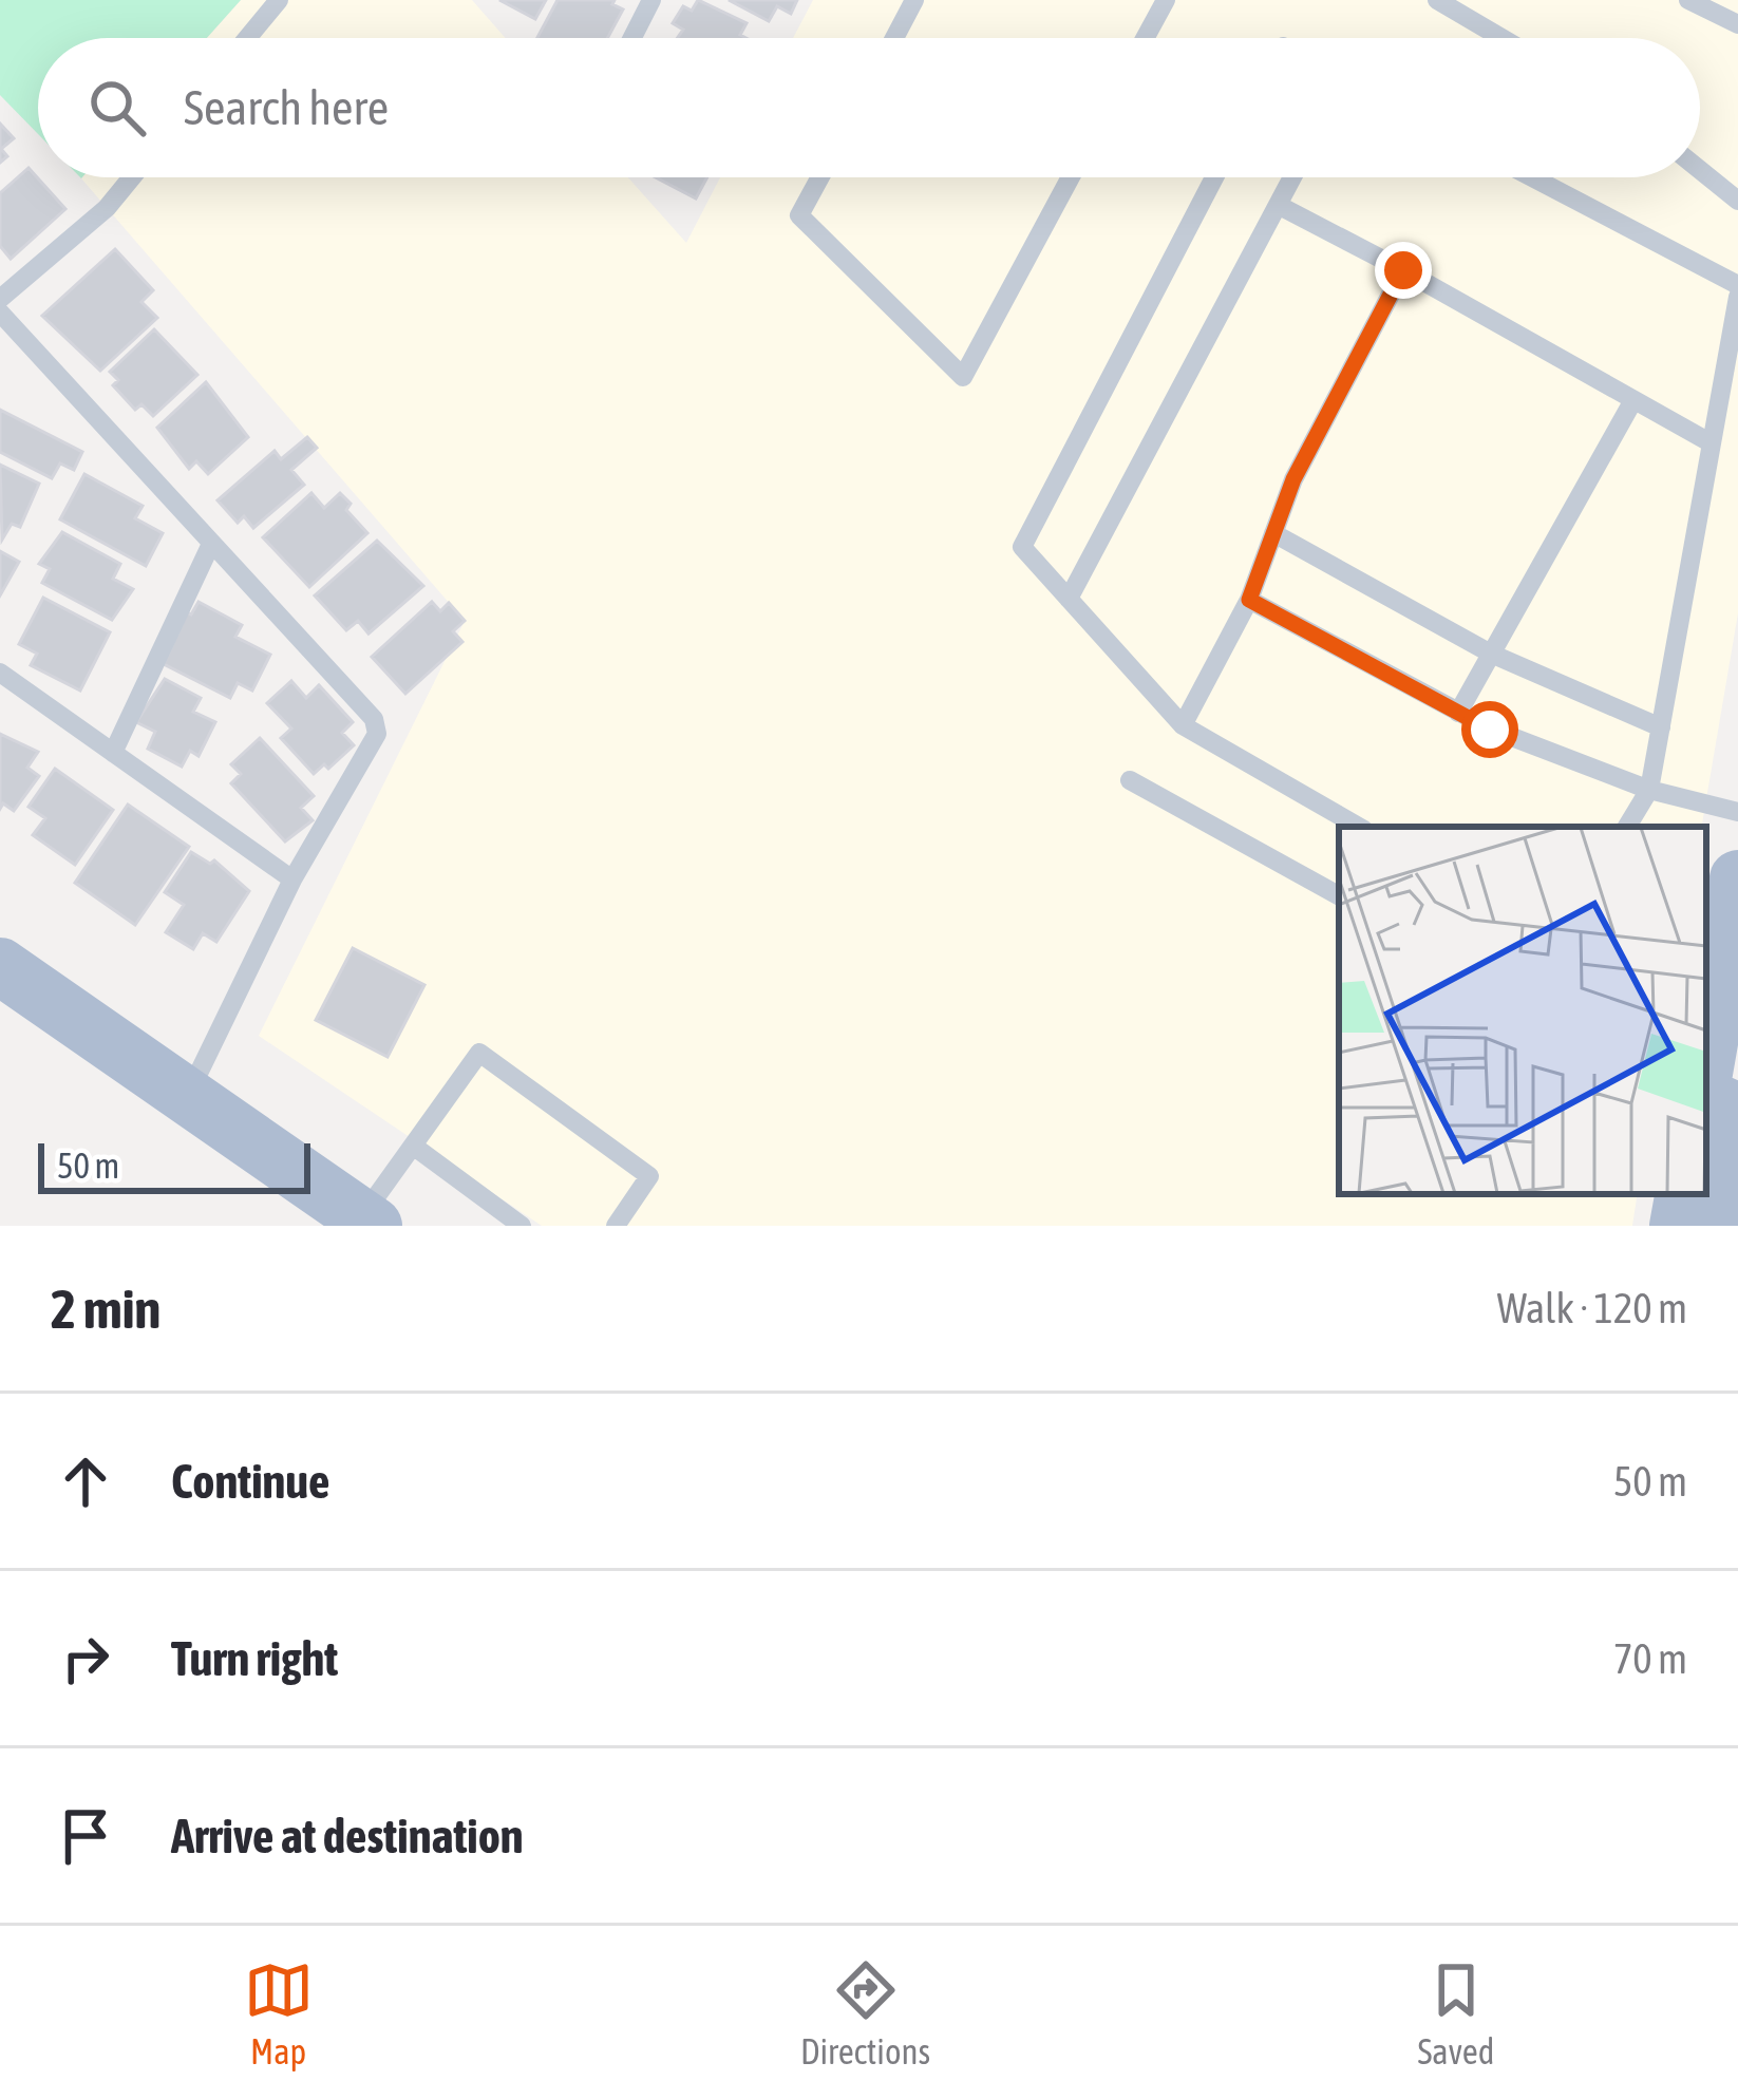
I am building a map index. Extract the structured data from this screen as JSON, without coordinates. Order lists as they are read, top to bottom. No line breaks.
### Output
{"scale_bar":"50 m","page":{"search":"Search here","scale":"50 m","heading":["2 min","Walk · 120 m"],"list":[["Continue","50 m"],["Turn right","70 m"],"Arrive at destination"],"nav":["Map","Directions","Saved"]}}
